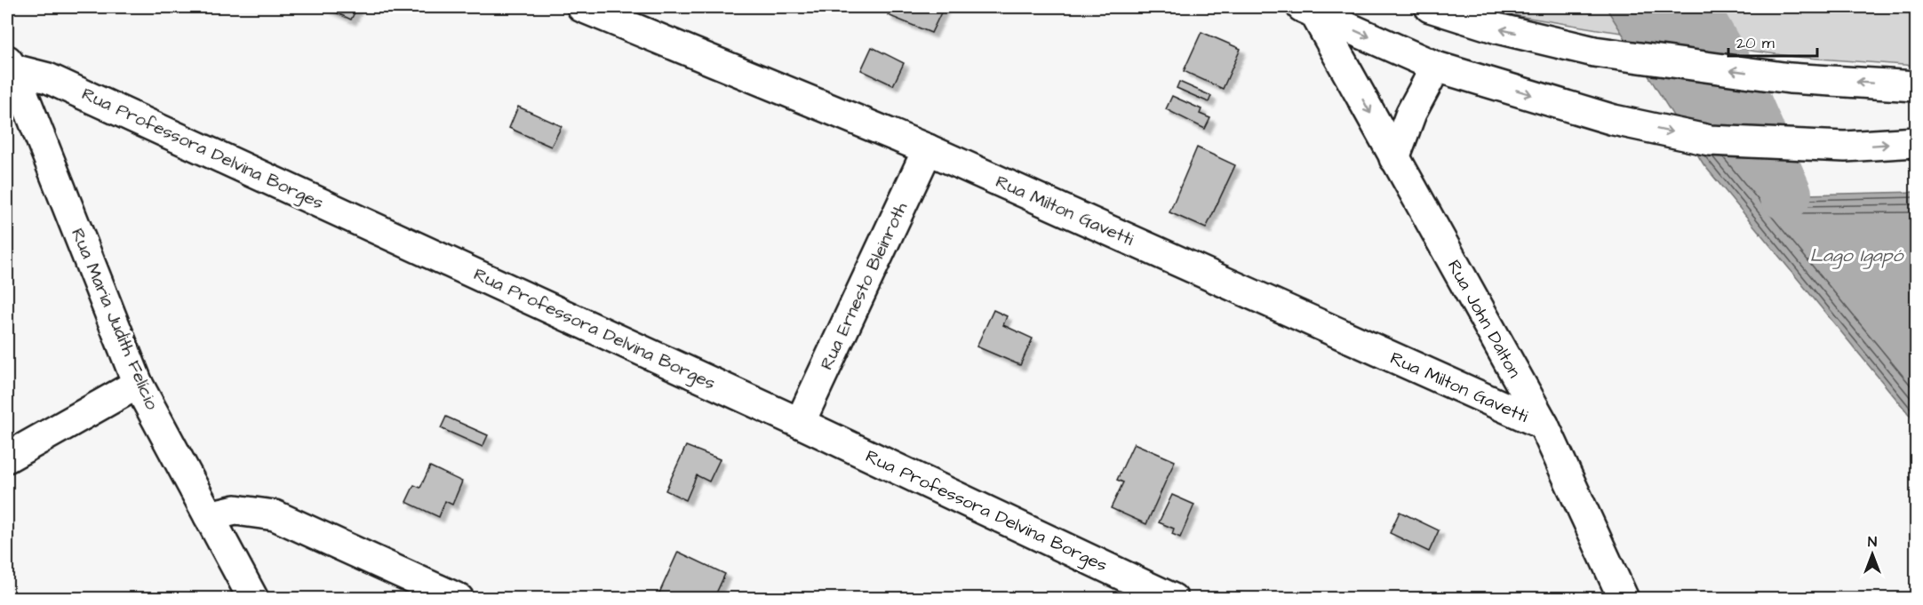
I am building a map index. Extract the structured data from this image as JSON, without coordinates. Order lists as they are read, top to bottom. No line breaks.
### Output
{"streets":{"street":["Rua Professora Delvina Borges","Rua Milton Gavetti","Rua Ernesto Bleinroth","Rua Maria Judith Felício","Rua John Dalton"]},"crossings":[["Rua Professora Delvina Borges","Rua Ernesto Bleinroth"],["Rua Professora Delvina Borges","Rua Maria Judith Felício"],["Rua Milton Gavetti","Rua Ernesto Bleinroth"],["Rua Milton Gavetti","Rua John Dalton"]],"water":["Lago Igapó"],"scale_bar":"20 m","north":"top"}
